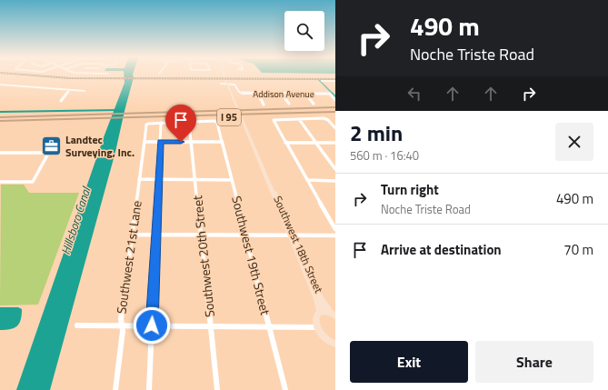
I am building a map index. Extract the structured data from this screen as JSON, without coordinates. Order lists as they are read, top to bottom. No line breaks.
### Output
{"streets":{"highway":["I 95"],"main road":["Southwest 18th Street"],"street":["Addison Avenue","Southwest 19th Street","Southwest 20th Street","Southwest 21st Lane"]},"crossings":[["Addison Avenue","Southwest 18th Street"],["Southwest 19th Street","Southwest 20th Street"]],"water":["Hillsboro Canal"],"places":{"office":["Landtec Surveying, Inc."]},"page":{"turn":["490 m","Noche Triste Road"],"heading":["2 min","560 m · 16:40"],"list":[{"name":"Turn right","note":"Noche Triste Road","value":"490 m"},{"name":"Arrive at destination","value":"70 m"}],"buttons":["Exit","Share"]}}
